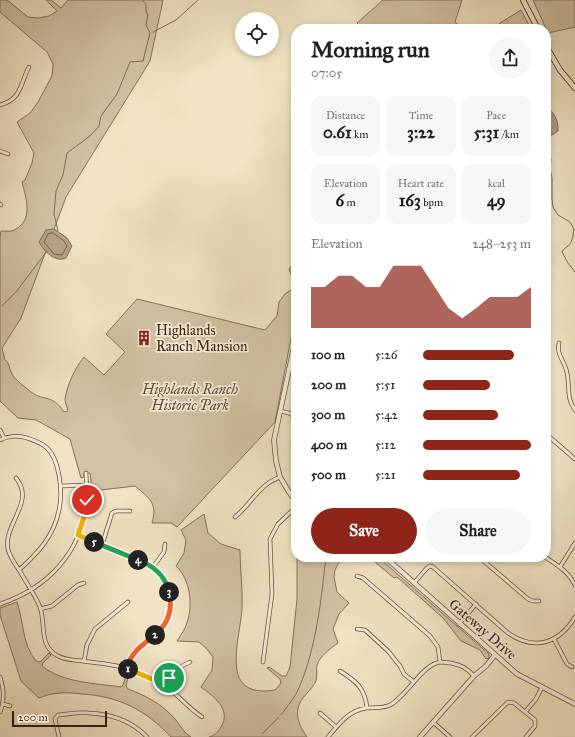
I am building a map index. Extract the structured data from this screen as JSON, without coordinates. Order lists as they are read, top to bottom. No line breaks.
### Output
{"streets":{"street":["Gateway Drive"]},"parks":["Highlands Ranch Historic Park"],"places":{"building":["Highlands Ranch Mansion"]},"scale_bar":"200 m","page":{"heading":["Morning run","07:05"],"stats":[["Distance","0.61 km"],["Time","3:22"],["Pace","5:31 /km"],["Elevation","6 m"],["Heart rate","163 bpm"],["kcal","49"]],"chart":["Elevation","248–253 m"],"list":[{"name":"100 m","note":"5:26"},{"name":"200 m","note":"5:51"},{"name":"300 m","note":"5:42"},{"name":"400 m","note":"5:12"},{"name":"500 m","note":"5:21"}],"buttons":["Save","Share"],"pins":["5","4","3","2","1"],"scale":"200 m"}}
